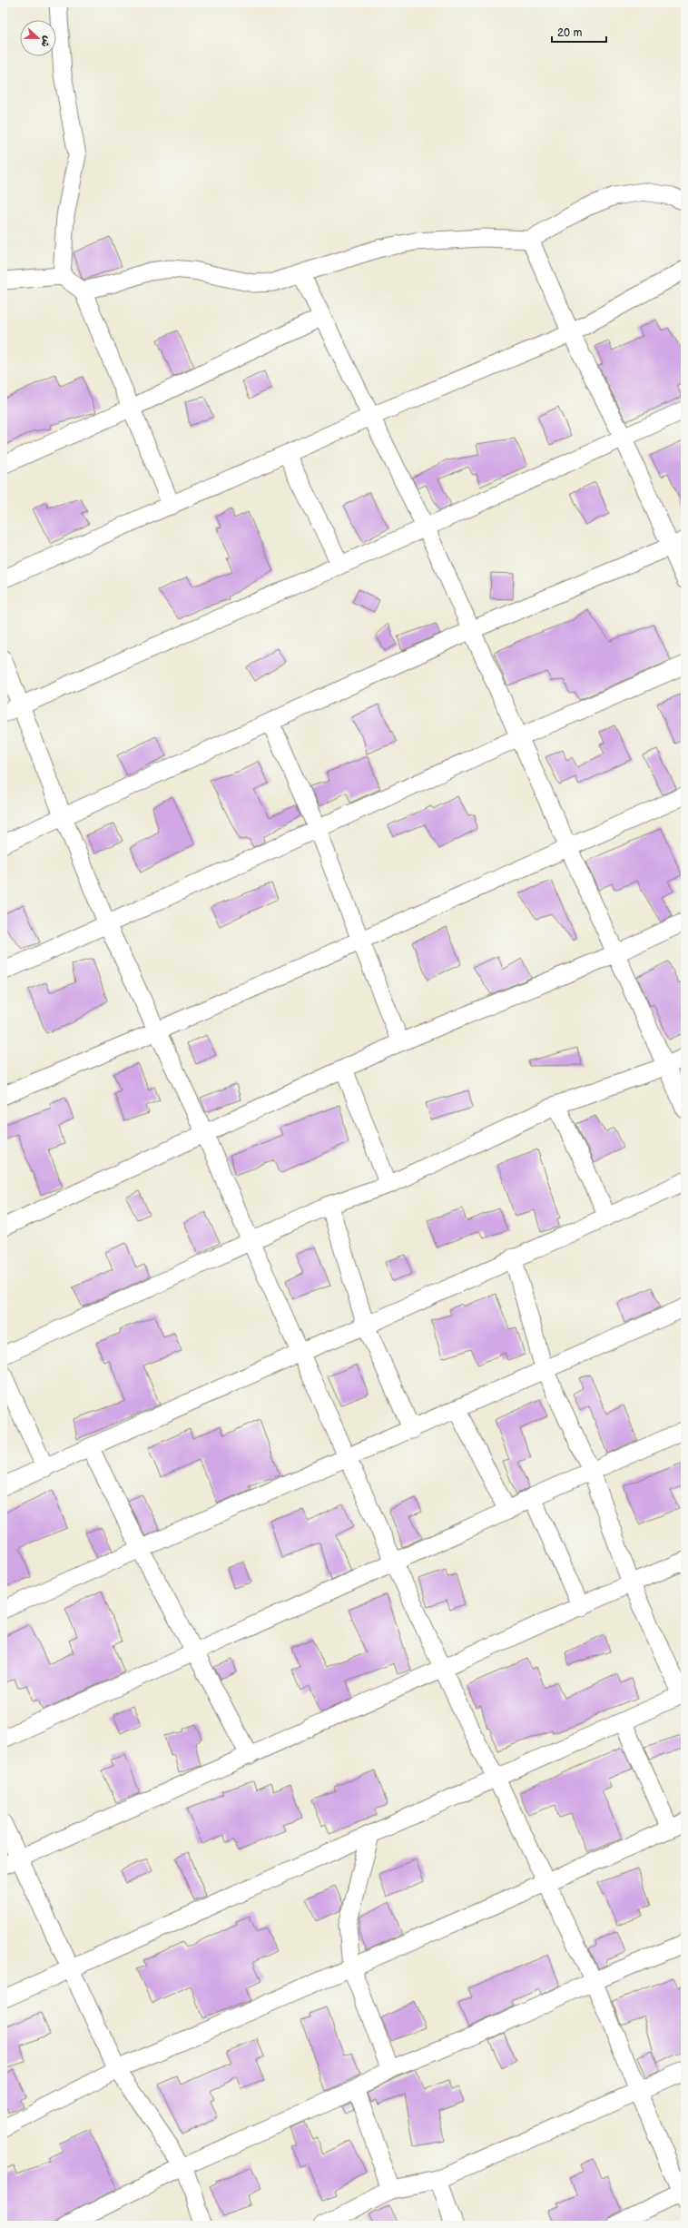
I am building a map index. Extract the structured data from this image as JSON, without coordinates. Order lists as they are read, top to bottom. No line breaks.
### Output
{"scale_bar":"20 m","north":"right"}
